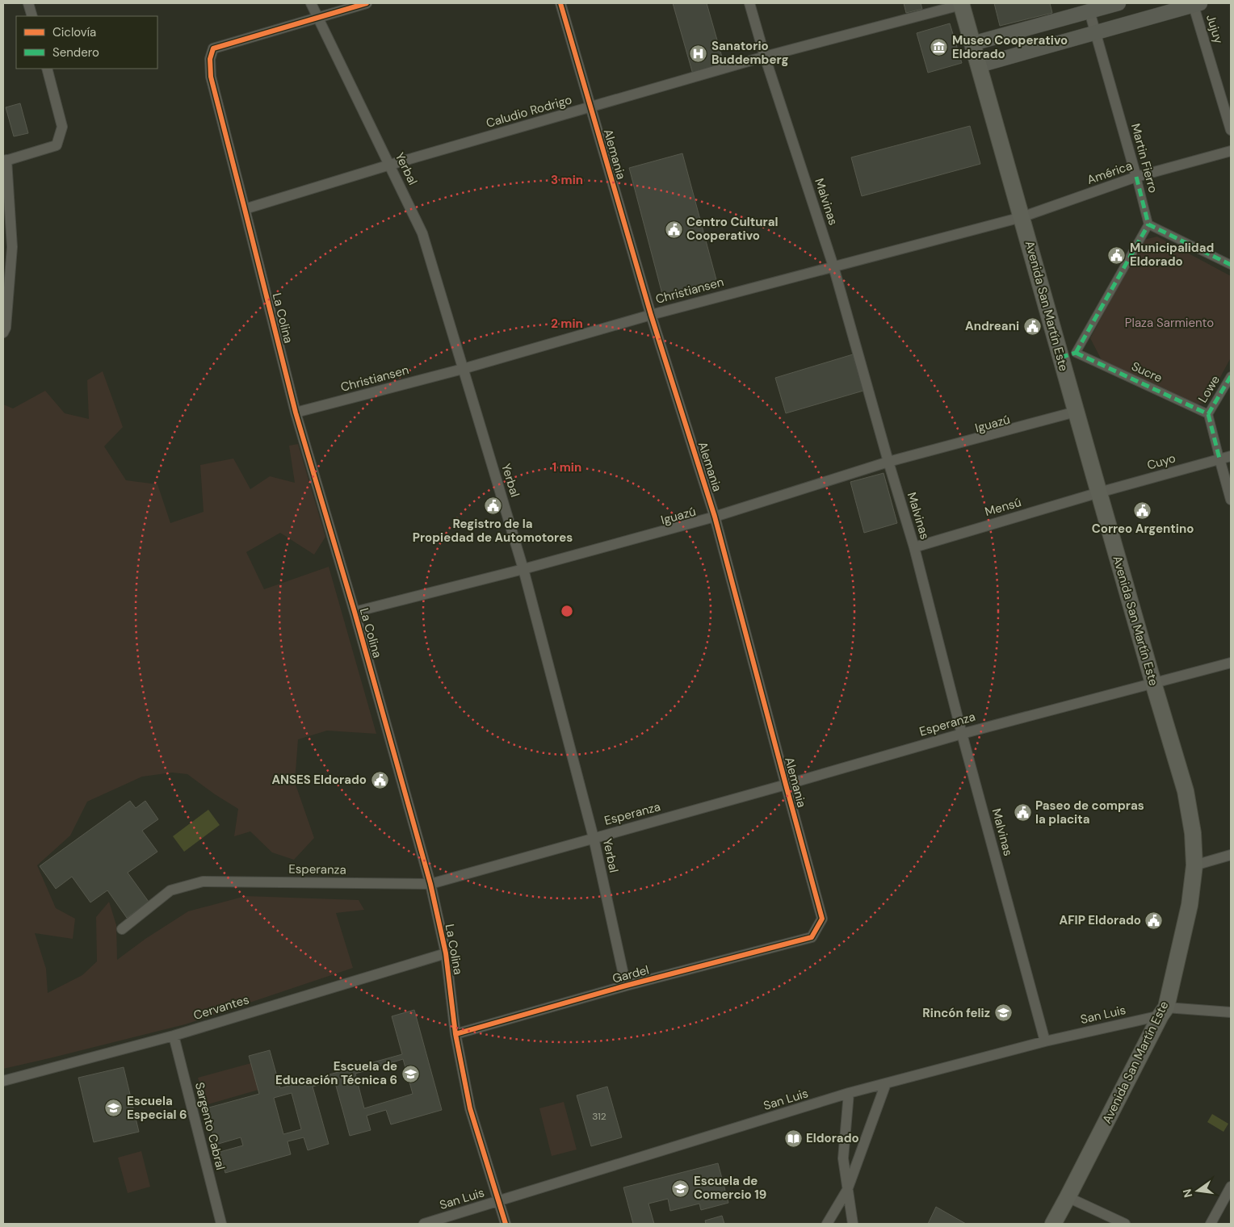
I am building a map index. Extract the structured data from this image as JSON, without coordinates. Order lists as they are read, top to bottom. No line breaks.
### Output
{"streets":{"main road":["Avenida San Martín Este"],"street":["Jujuy","Caludio Rodrigo","Alemania","Martin Fierro","Yerbal","América","Malvinas","Christiansen","La Colina","Sucre","Lowe","Iguazú","Cuyo","Mensú","Esperanza","Gardel","Cervantes","San Luis","Sargento Cabral"]},"crossings":[["Caludio Rodrigo","Alemania"],["Caludio Rodrigo","Yerbal"],["Caludio Rodrigo","Malvinas"],["Caludio Rodrigo","Avenida San Martín Este"],["Caludio Rodrigo","La Colina"],["Alemania","Christiansen"],["Alemania","Iguazú"],["Alemania","Esperanza"],["Alemania","Gardel"],["Martin Fierro","América"],["Yerbal","Christiansen"],["Yerbal","La Colina"],["Yerbal","Iguazú"],["Yerbal","Esperanza"],["Yerbal","Gardel"],["América","Christiansen"],["América","Avenida San Martín Este"],["Malvinas","Christiansen"],["Malvinas","Iguazú"],["Malvinas","Mensú"],["Malvinas","Esperanza"],["Malvinas","San Luis"],["Christiansen","Avenida San Martín Este"],["Christiansen","La Colina"],["Avenida San Martín Este","Sucre"],["Avenida San Martín Este","Iguazú"],["Avenida San Martín Este","Cuyo"],["Avenida San Martín Este","Mensú"],["Avenida San Martín Este","Esperanza"],["Avenida San Martín Este","San Luis"],["La Colina","Iguazú"],["La Colina","Esperanza"],["La Colina","Gardel"],["La Colina","Cervantes"],["La Colina","San Luis"],["Sucre","Lowe"],["Cuyo","Mensú"],["Cervantes","Sargento Cabral"]],"parks":["Plaza Sarmiento"],"places":{"museum":["Museo Cooperativo Eldorado"],"hospital":["Sanatorio Buddemberg"],"public building":["Centro Cultural Cooperativo","Municipalidad Eldorado","Andreani","Registro de la Propiedad de Automotores","Correo Argentino","ANSES Eldorado","Paseo de compras la placita","AFIP Eldorado"],"school or university":["Rincón feliz","Escuela de Educación Técnica 6","Escuela Especial 6","Escuela de Comercio 19"],"library":["Eldorado"]},"house_numbers":["312"],"legend":["Ciclovía","Sendero"],"north":"left","rings":["3 min","2 min","1 min"]}
